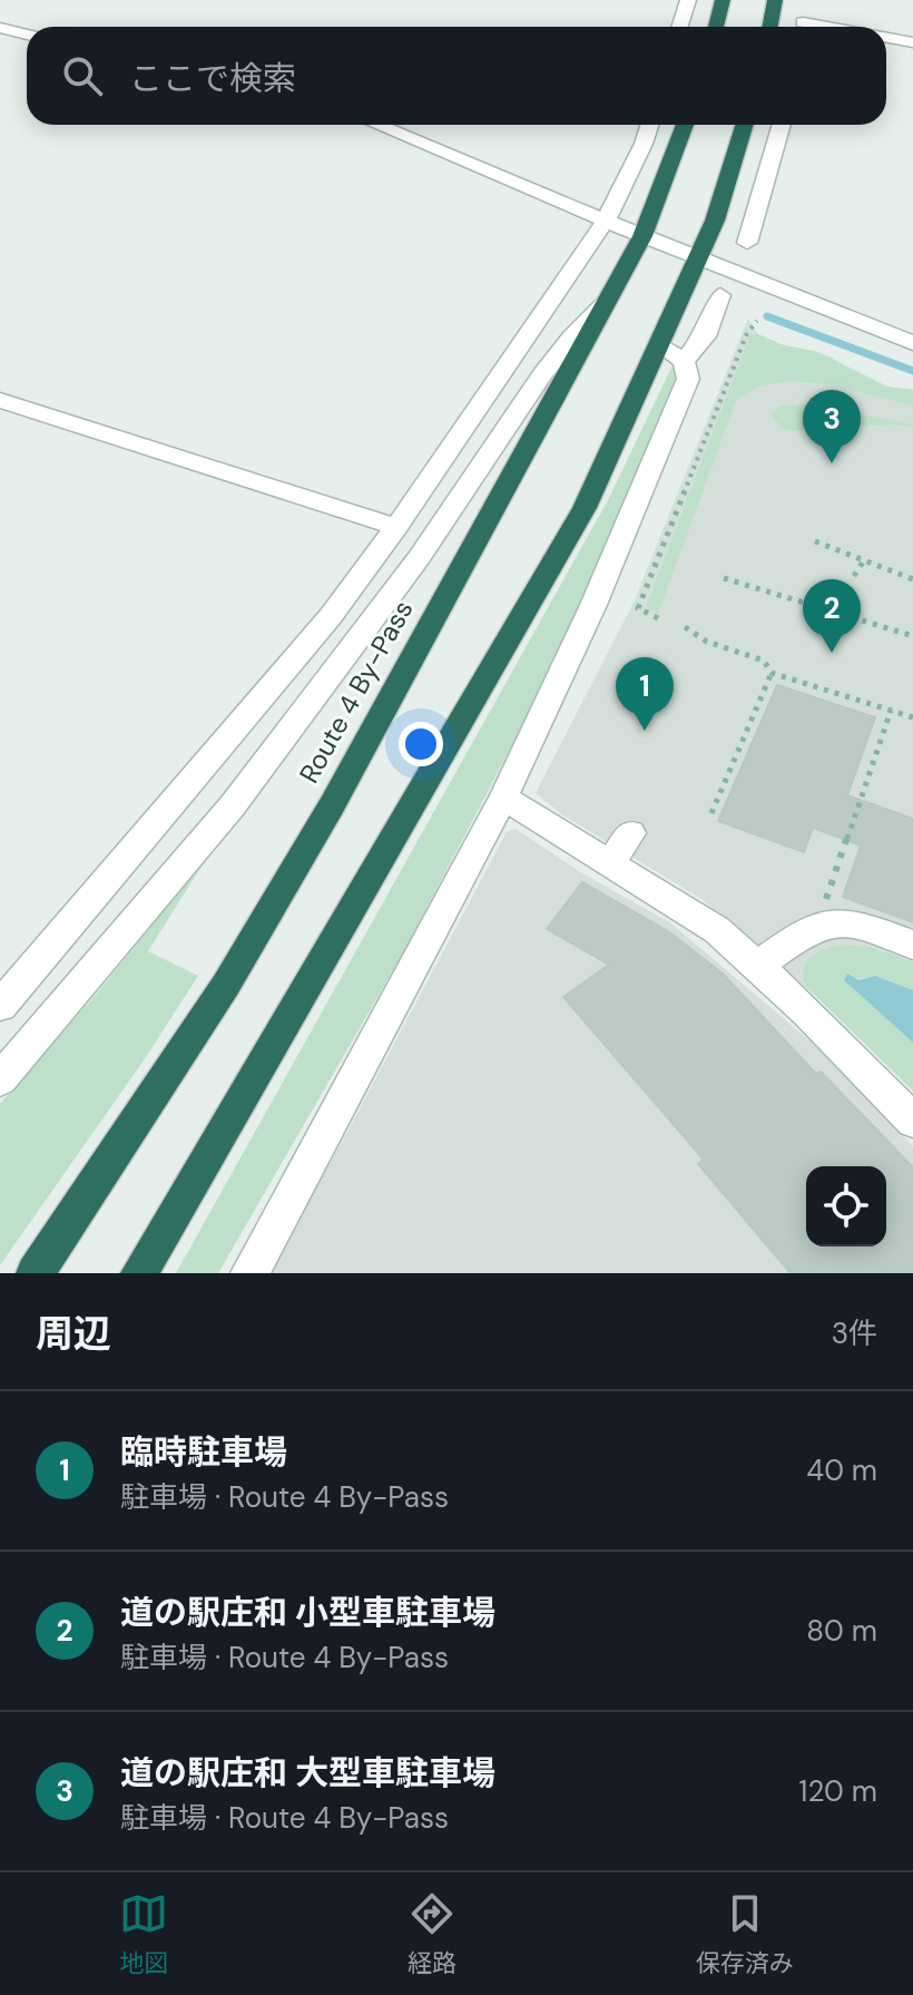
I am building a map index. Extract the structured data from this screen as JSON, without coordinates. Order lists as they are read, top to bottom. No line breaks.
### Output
{"streets":{"highway":["Route 4 By-Pass"]},"page":{"search":"ここで検索","pins":["3","2","1"],"heading":["周辺","3件"],"list":[{"mark":"1","name":"臨時駐車場","note":"駐車場 · Route 4 By-Pass","value":"40 m"},{"mark":"2","name":"道の駅庄和 小型車駐車場","note":"駐車場 · Route 4 By-Pass","value":"80 m"},{"mark":"3","name":"道の駅庄和 大型車駐車場","note":"駐車場 · Route 4 By-Pass","value":"120 m"}],"nav":["地図","経路","保存済み"]}}
